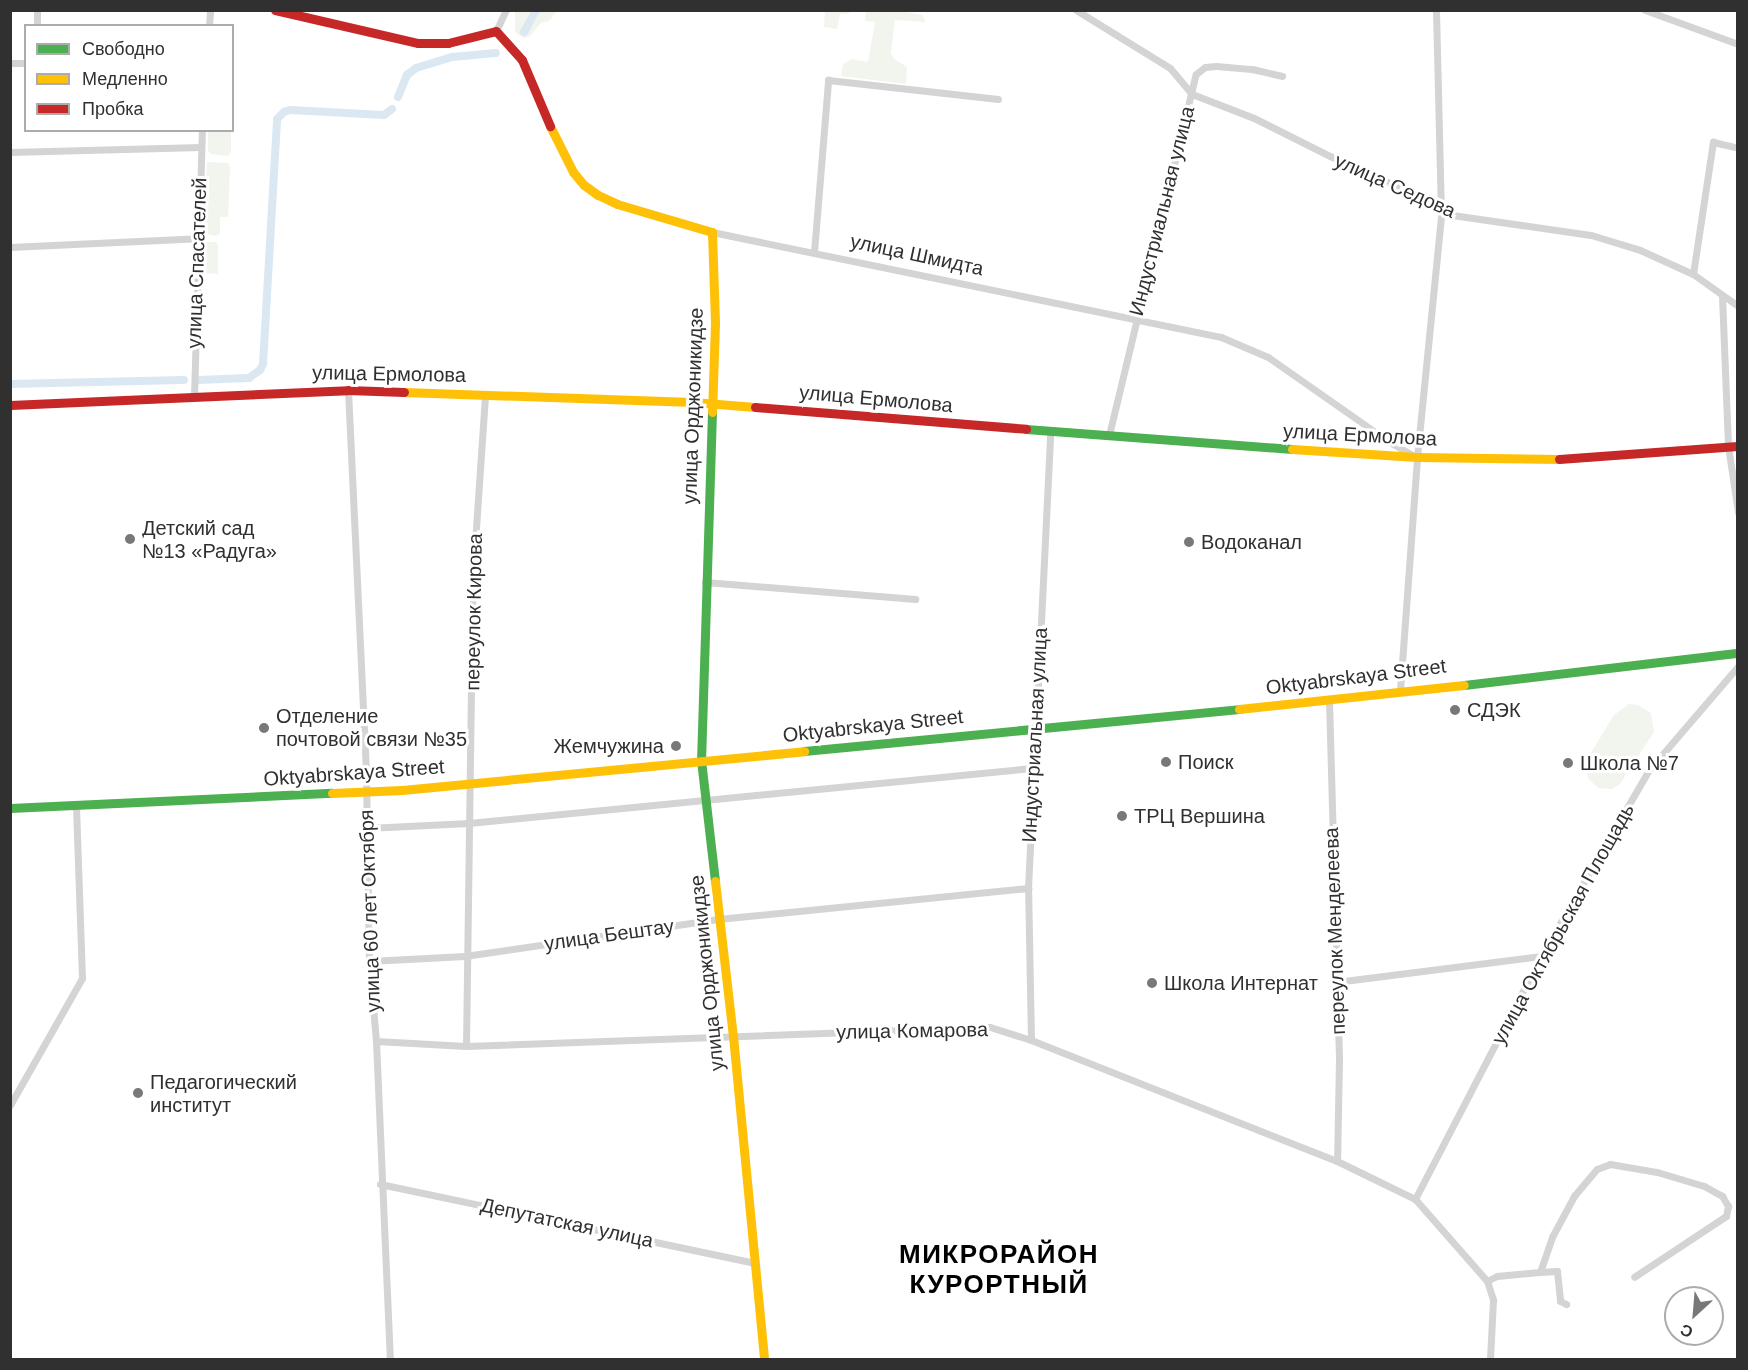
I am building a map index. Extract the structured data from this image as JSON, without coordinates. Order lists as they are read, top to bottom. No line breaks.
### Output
{"streets":{"street":["улица Седова","Индустриальная улица","улица Шмидта","улица Спасателей","улица Ермолова","улица Орджоникидзе","переулок Кирова","Oktyabrskaya Street","улица 60 лет Октября","улица Октябрьская Площадь","переулок Менделеева","улица Бештау","улица Комарова","Депутатская улица"]},"crossings":[["улица Седова","Индустриальная улица"],["Индустриальная улица","улица Шмидта"],["Индустриальная улица","улица Ермолова"],["Индустриальная улица","Oktyabrskaya Street"],["Индустриальная улица","улица Бештау"],["Индустриальная улица","улица Комарова"],["улица Шмидта","улица Ермолова"],["улица Шмидта","улица Орджоникидзе"],["улица Спасателей","улица Ермолова"],["улица Ермолова","улица Орджоникидзе"],["улица Ермолова","переулок Кирова"],["улица Ермолова","улица 60 лет Октября"],["улица Орджоникидзе","Oktyabrskaya Street"],["улица Орджоникидзе","улица Бештау"],["улица Орджоникидзе","улица Комарова"],["улица Орджоникидзе","Депутатская улица"],["переулок Кирова","Oktyabrskaya Street"],["переулок Кирова","улица Бештау"],["переулок Кирова","улица Комарова"],["Oktyabrskaya Street","улица 60 лет Октября"],["Oktyabrskaya Street","переулок Менделеева"],["улица 60 лет Октября","улица Бештау"],["улица 60 лет Октября","улица Комарова"],["улица 60 лет Октября","Депутатская улица"],["улица Октябрьская Площадь","улица Комарова"],["переулок Менделеева","улица Комарова"]],"districts":["МИКРОРАЙОН КУРОРТНЫЙ"],"places":["Детский сад №13 «Радуга»","Водоканал","СДЭК","Отделение почтовой связи №35","Жемчужина","Поиск","Школа №7","ТРЦ Вершина","Школа Интернат","Педагогический институт"],"legend":["Свободно","Медленно","Пробка"],"north":"bottom left"}
